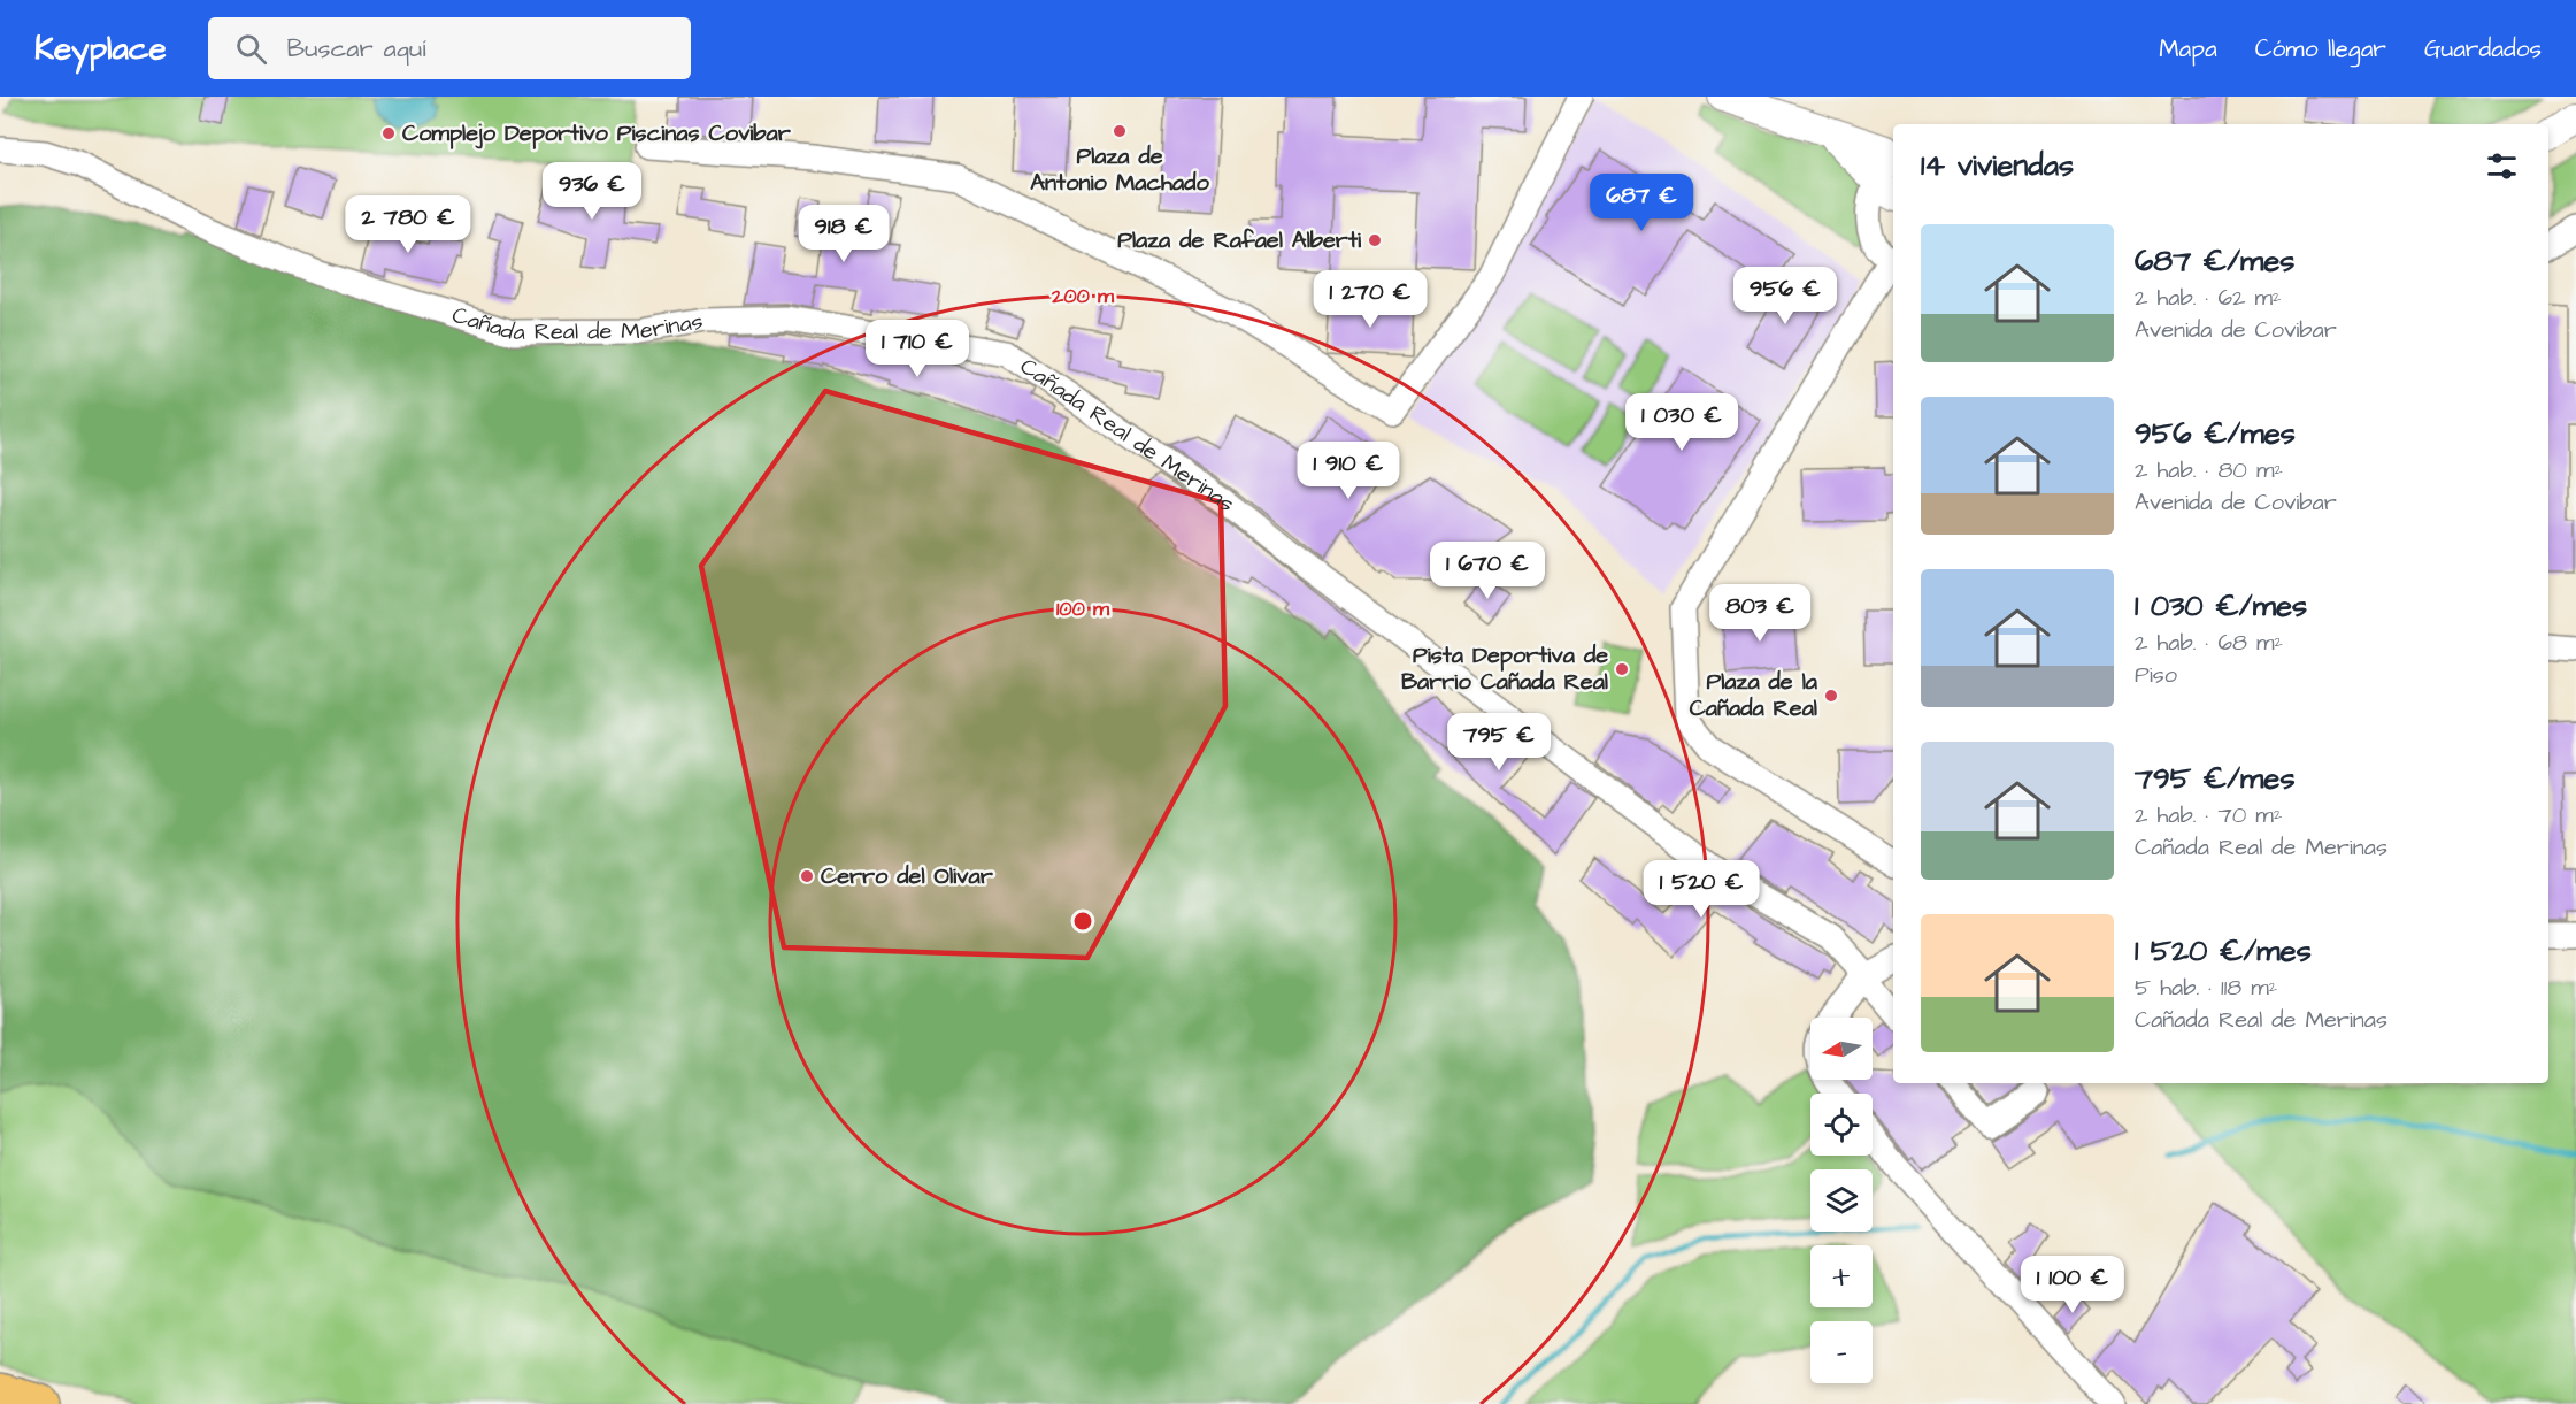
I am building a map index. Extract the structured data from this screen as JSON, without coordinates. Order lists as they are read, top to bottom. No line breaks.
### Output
{"streets":{"street":["Cañada Real de Merinas"]},"places":["Plaza de Antonio Machado","Complejo Deportivo Piscinas Covibar","Plaza de Rafael Alberti","Pista Deportiva de Barrio Cañada Real","Plaza de la Cañada Real","Cerro del Olivar"],"north":"left","page":{"header":"Keyplace","search":"Buscar aquí","nav":["Mapa","Cómo llegar","Guardados"],"heading":"14 viviendas","price":["936 €","687 €","2 780 €","918 €","956 €","1 270 €","1 710 €","1 030 €","1 910 €","1 670 €","803 €","795 €","1 520 €","1 100 €"],"list":[{"name":"687 €/mes","note":"2 hab. · 62 m² · Avenida de Covibar"},{"name":"956 €/mes","note":"2 hab. · 80 m² · Avenida de Covibar"},{"name":"1 030 €/mes","note":"2 hab. · 68 m² · Piso"},{"name":"795 €/mes","note":"2 hab. · 70 m² · Cañada Real de Merinas"},{"name":"1 520 €/mes","note":"5 hab. · 118 m² · Cañada Real de Merinas"}],"map_buttons":["+","−"]},"rings":["200 m","100 m"]}
